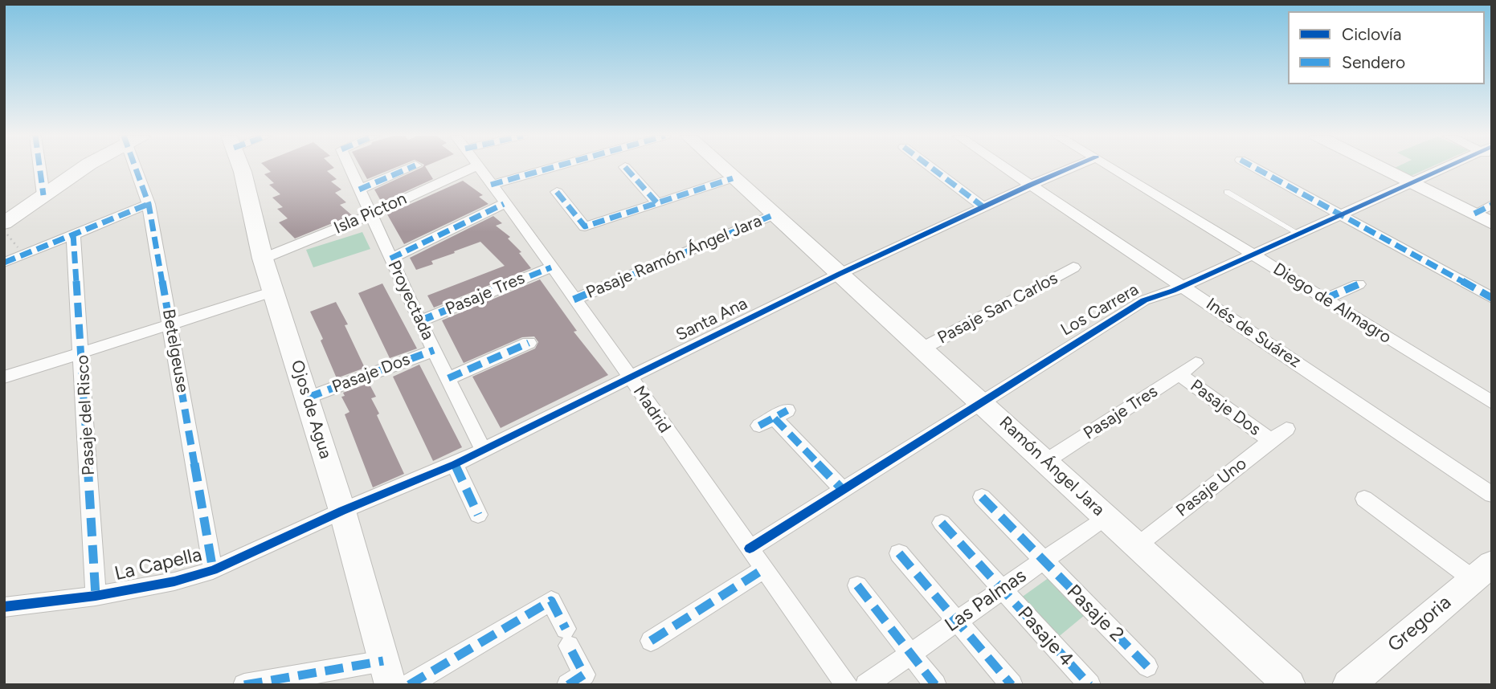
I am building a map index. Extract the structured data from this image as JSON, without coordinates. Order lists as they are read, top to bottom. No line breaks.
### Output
{"streets":{"street":["Isla Picton","Pasaje Ramón Ángel Jara","Pasaje Tres","Proyectada","Diego de Almagro","Pasaje San Carlos","Los Carrera","Santa Ana","Inés de Suárez","Betelgeuse","Pasaje Dos","Ojos de Agua","Madrid","Pasaje del Risco","Ramón Ángel Jara","Pasaje Uno","La Capella","Las Palmas","Pasaje 2","Gregoria","Pasaje 4"]},"crossings":[["Isla Picton","Proyectada"],["Isla Picton","Ojos de Agua"],["Pasaje Ramón Ángel Jara","Madrid"],["Pasaje Ramón Ángel Jara","Ramón Ángel Jara"],["Pasaje Tres","Proyectada"],["Pasaje Tres","Pasaje Dos"],["Pasaje Tres","Madrid"],["Pasaje Tres","Ramón Ángel Jara"],["Proyectada","Santa Ana"],["Proyectada","Pasaje Dos"],["Diego de Almagro","Los Carrera"],["Pasaje San Carlos","Ramón Ángel Jara"],["Los Carrera","Inés de Suárez"],["Los Carrera","Madrid"],["Los Carrera","Ramón Ángel Jara"],["Santa Ana","Inés de Suárez"],["Santa Ana","Ojos de Agua"],["Santa Ana","Madrid"],["Santa Ana","Ramón Ángel Jara"],["Santa Ana","La Capella"],["Betelgeuse","La Capella"],["Pasaje Dos","Ojos de Agua"],["Pasaje Dos","Pasaje Uno"],["Ojos de Agua","La Capella"],["Pasaje del Risco","La Capella"],["Ramón Ángel Jara","Pasaje Uno"],["Ramón Ángel Jara","Las Palmas"],["Las Palmas","Pasaje 2"],["Las Palmas","Pasaje 4"]],"legend":["Ciclovía","Sendero"]}
